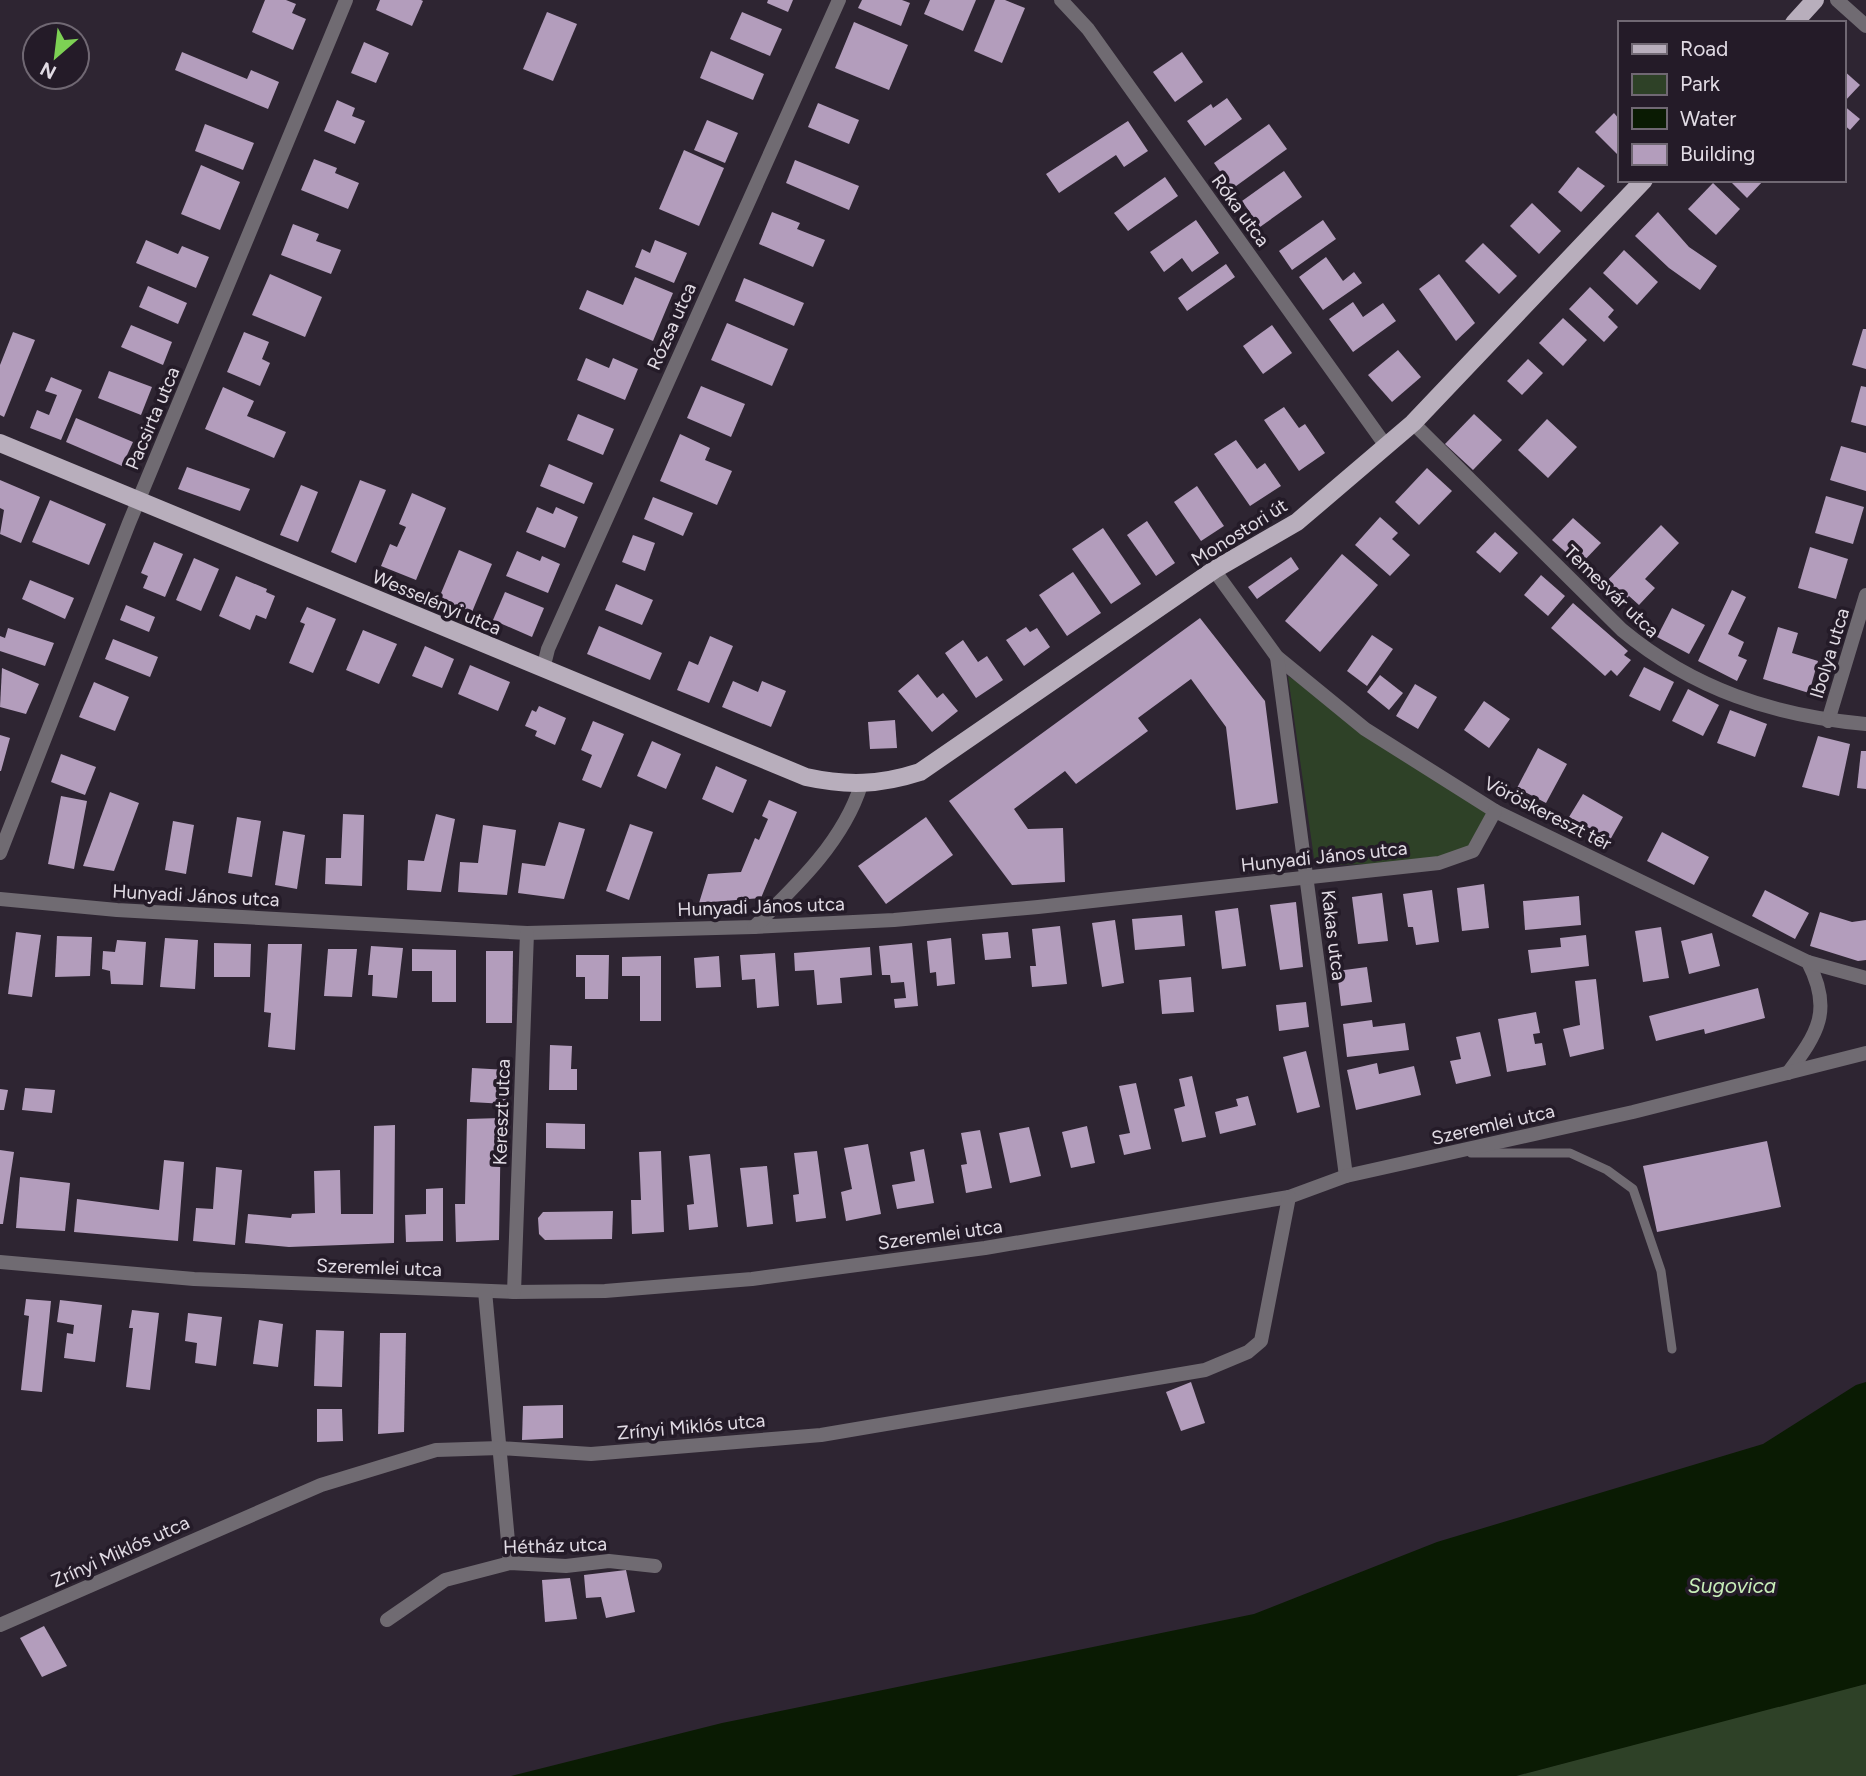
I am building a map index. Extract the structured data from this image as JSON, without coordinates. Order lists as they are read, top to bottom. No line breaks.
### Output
{"streets":{"main road":["Monostori út","Wesselényi utca"],"street":["Róka utca","Rózsa utca","Pacsirta utca","Temesvár utca","Ibolya utca","Vöröskereszt tér","Hunyadi János utca","Kakas utca","Kereszt utca","Szeremlei utca","Zrínyi Miklós utca","Hétház utca"]},"crossings":[["Róka utca","Monostori út"],["Rózsa utca","Wesselényi utca"],["Pacsirta utca","Wesselényi utca"],["Monostori út","Temesvár utca"],["Monostori út","Wesselényi utca"],["Monostori út","Vöröskereszt tér"],["Temesvár utca","Ibolya utca"],["Vöröskereszt tér","Hunyadi János utca"],["Vöröskereszt tér","Kakas utca"],["Hunyadi János utca","Kakas utca"],["Hunyadi János utca","Kereszt utca"],["Kakas utca","Szeremlei utca"],["Kereszt utca","Szeremlei utca"],["Szeremlei utca","Zrínyi Miklós utca"]],"water":["Sugovica"],"legend":["Road","Park","Water","Building"],"north":"bottom left"}
